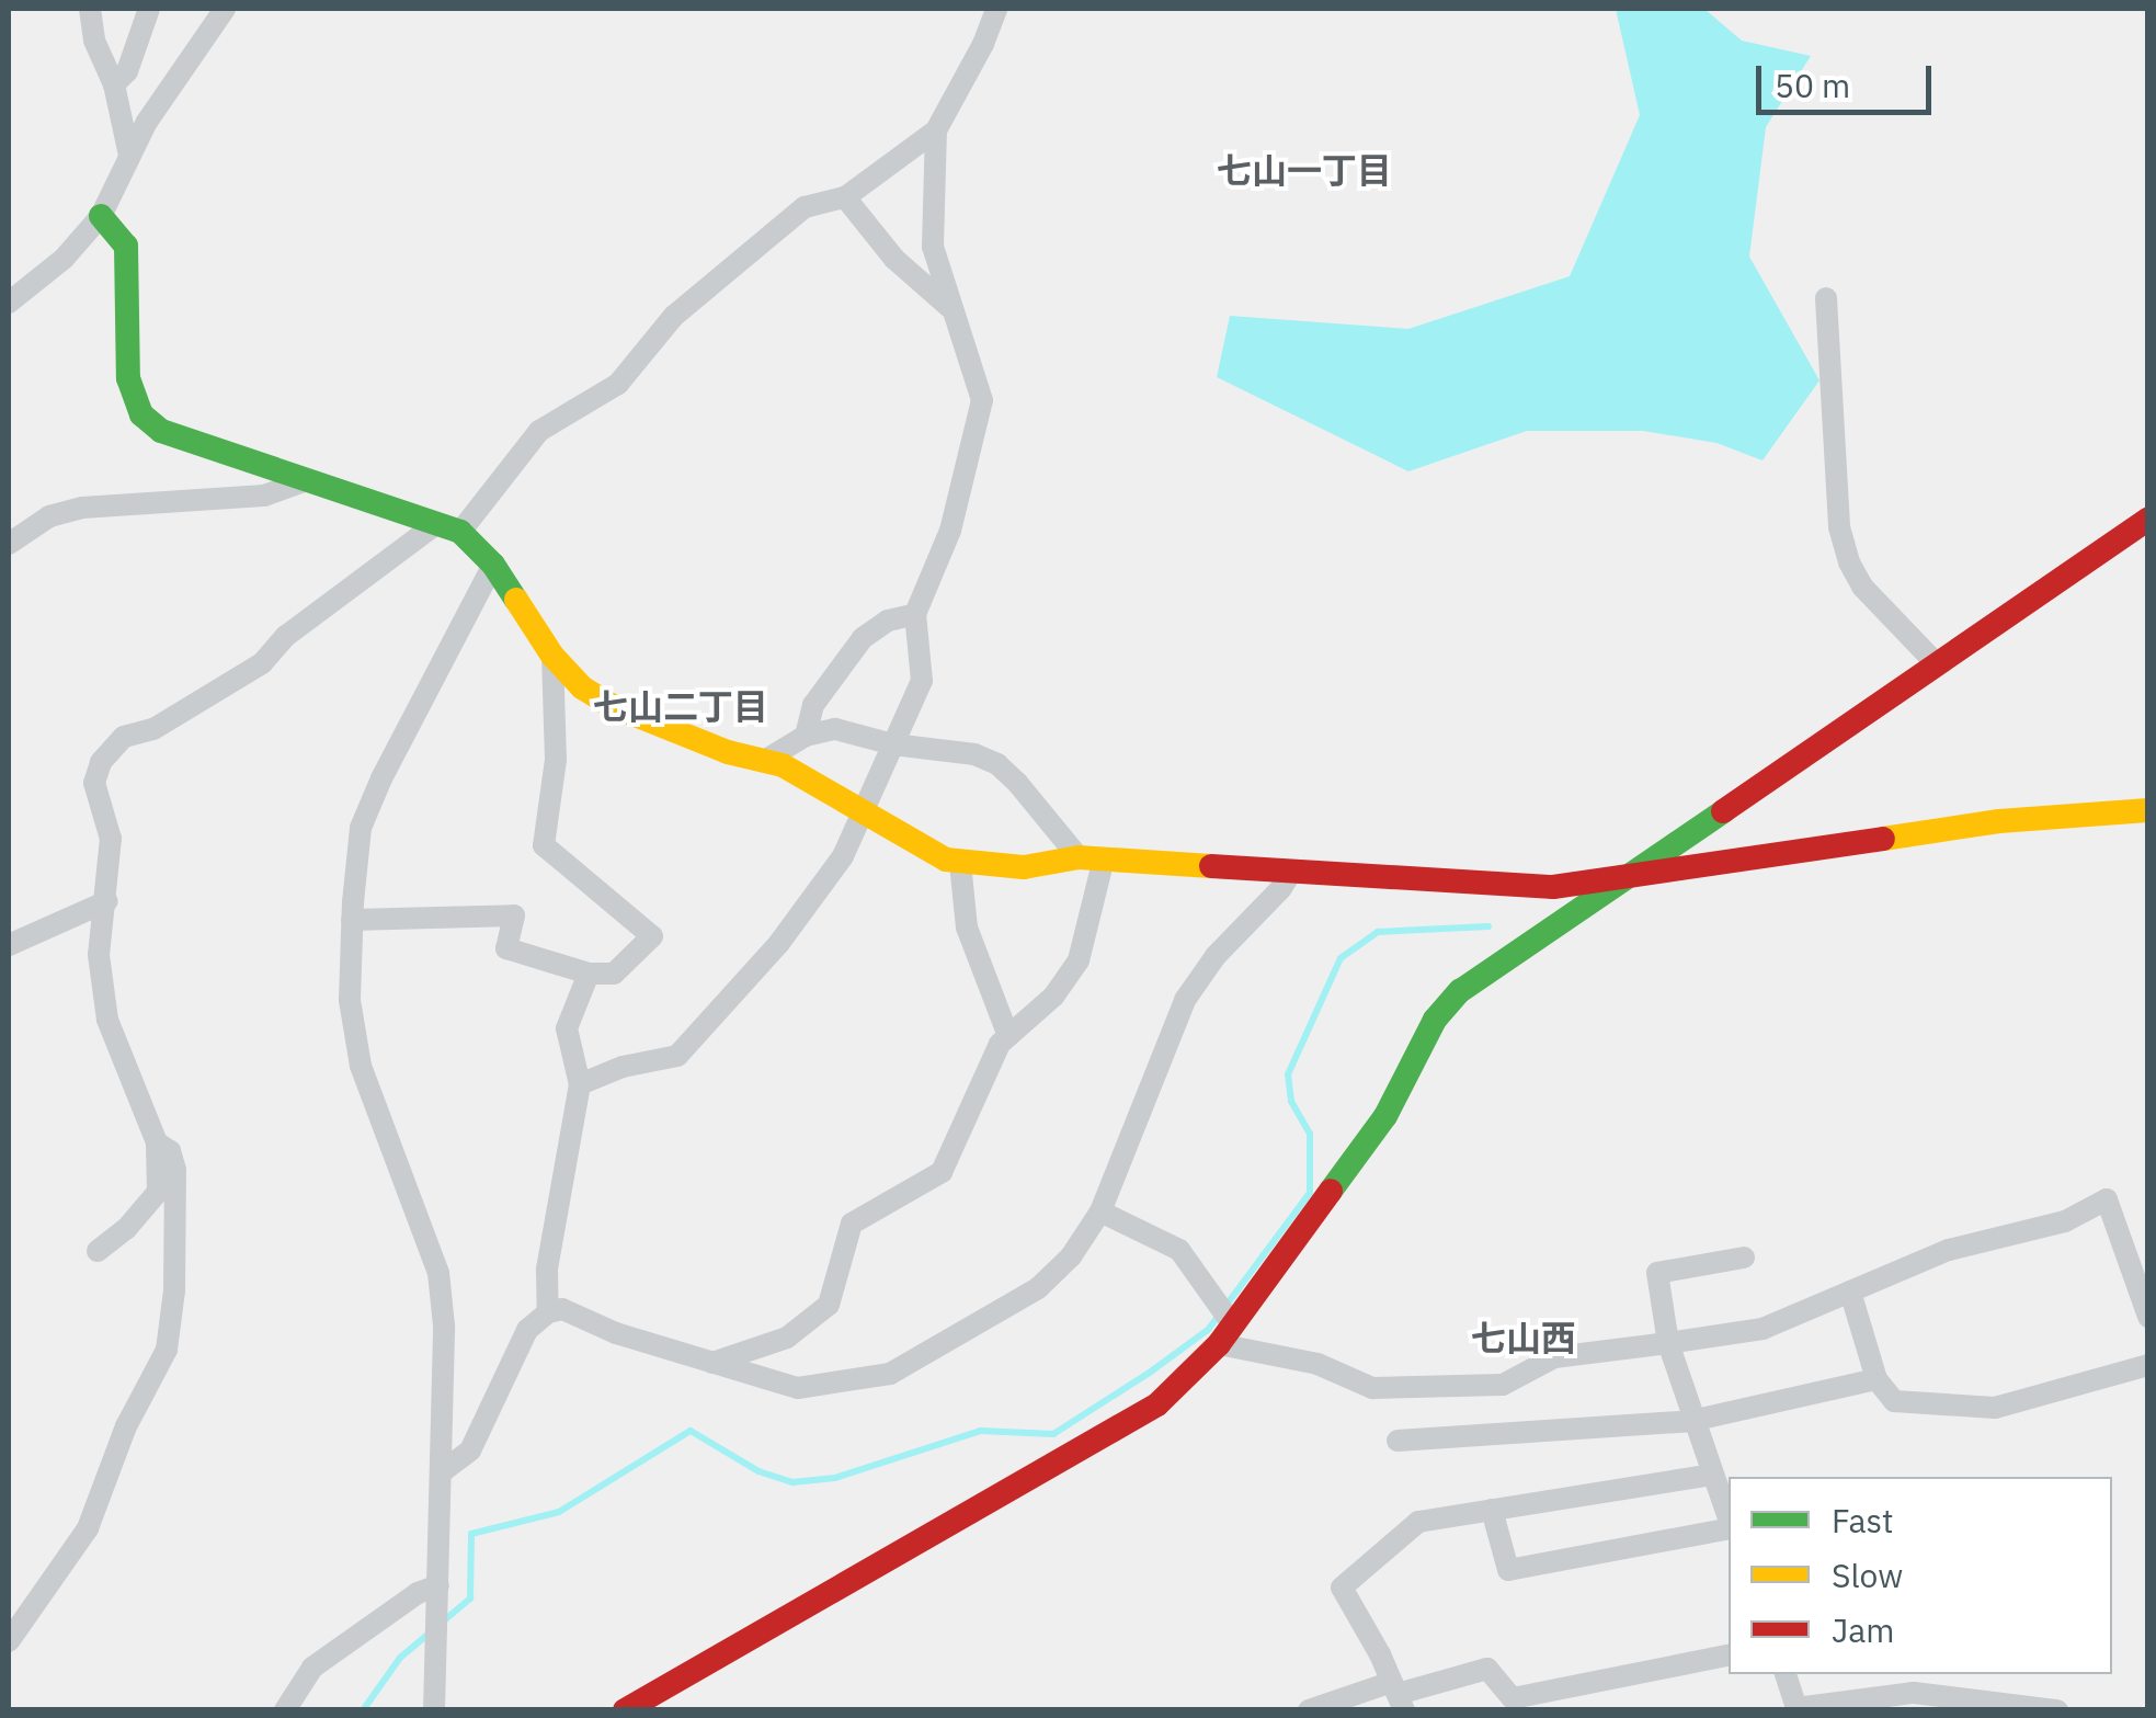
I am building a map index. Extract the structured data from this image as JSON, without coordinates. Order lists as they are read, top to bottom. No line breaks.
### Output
{"districts":["七山一丁目","七山二丁目","七山西"],"legend":["Fast","Slow","Jam"],"scale_bar":"50 m"}
